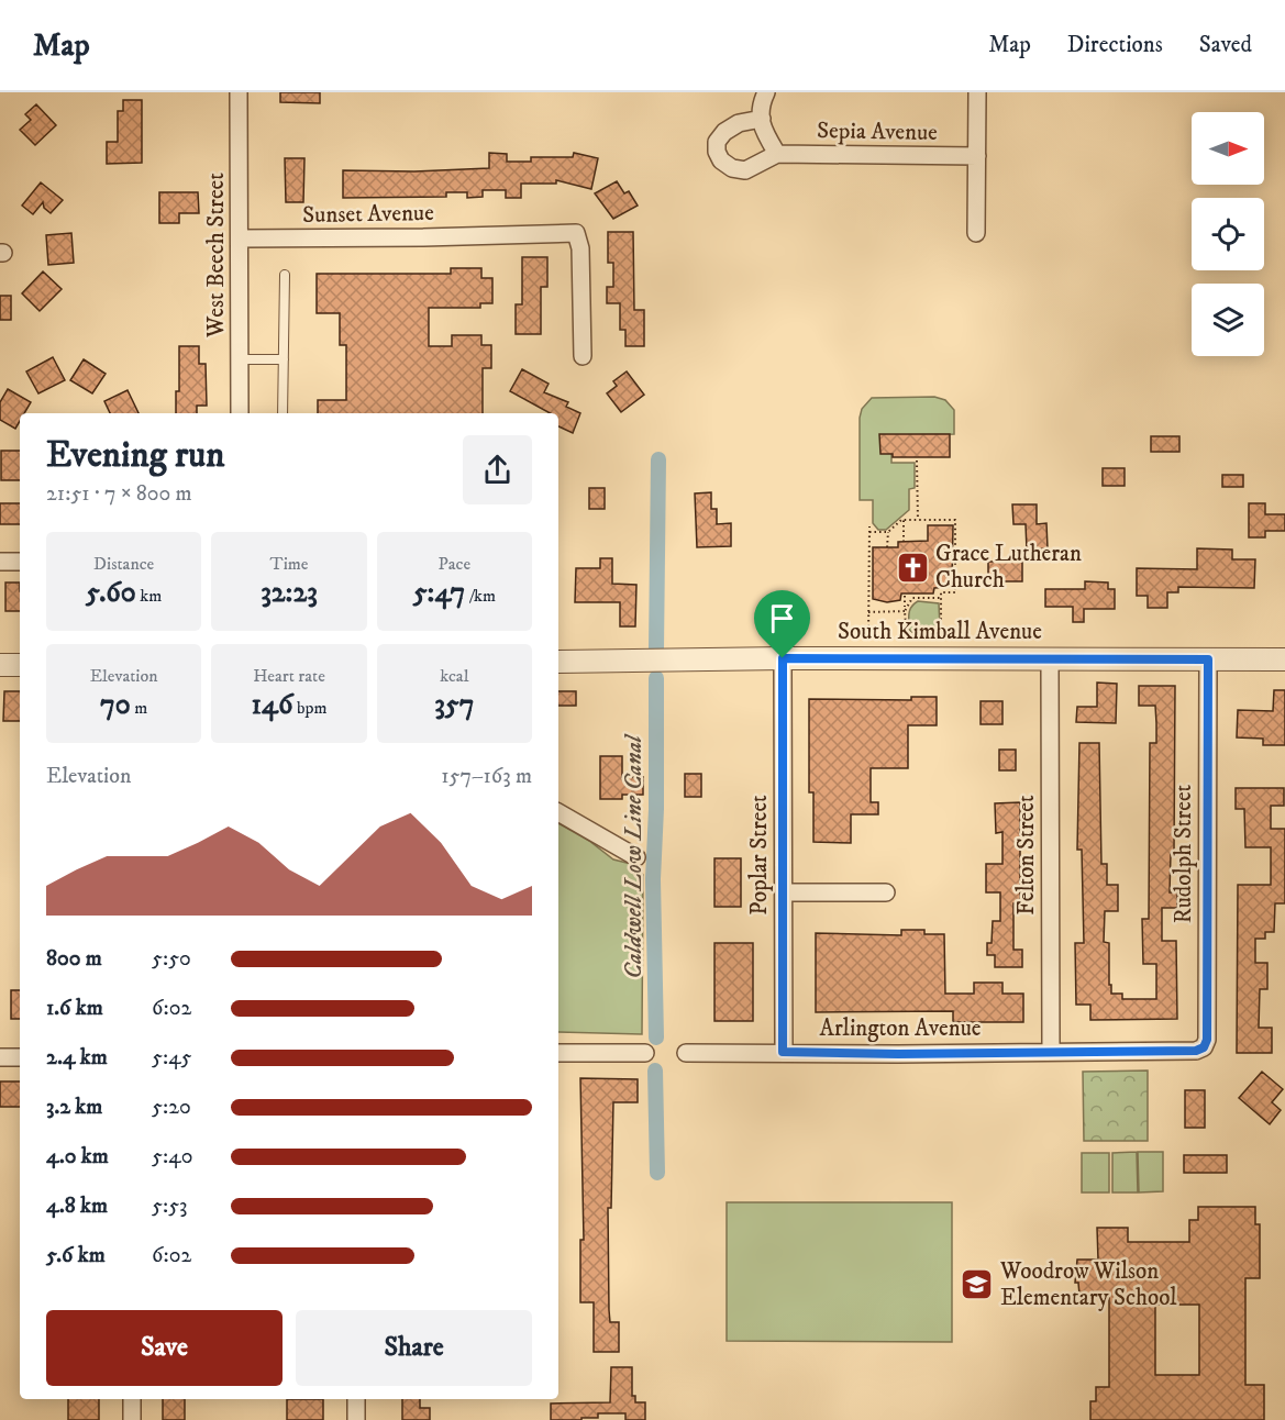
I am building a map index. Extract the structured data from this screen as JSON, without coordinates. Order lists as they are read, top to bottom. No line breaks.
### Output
{"streets":{"street":["Sepia Avenue","Sunset Avenue","West Beech Street","South Kimball Avenue","Rudolph Street","Poplar Street","Felton Street","Arlington Avenue"]},"crossings":[["Sunset Avenue","West Beech Street"],["South Kimball Avenue","Rudolph Street"],["South Kimball Avenue","Poplar Street"],["South Kimball Avenue","Felton Street"],["Rudolph Street","Arlington Avenue"],["Poplar Street","Arlington Avenue"],["Felton Street","Arlington Avenue"]],"water":["Caldwell Low Line Canal"],"places":{"church":["Grace Lutheran Church"],"school or university":["Woodrow Wilson Elementary School"]},"north":"right","page":{"header":"Map","nav":["Map","Directions","Saved"],"heading":["Evening run","21:51 · 7 × 800 m"],"stats":[["Distance","5.60 km"],["Time","32:23"],["Pace","5:47 /km"],["Elevation","70 m"],["Heart rate","146 bpm"],["kcal","357"]],"chart":["Elevation","157–163 m"],"list":[{"name":"800 m","note":"5:50"},{"name":"1.6 km","note":"6:02"},{"name":"2.4 km","note":"5:45"},{"name":"3.2 km","note":"5:20"},{"name":"4.0 km","note":"5:40"},{"name":"4.8 km","note":"5:53"},{"name":"5.6 km","note":"6:02"}],"buttons":["Save","Share"]}}
